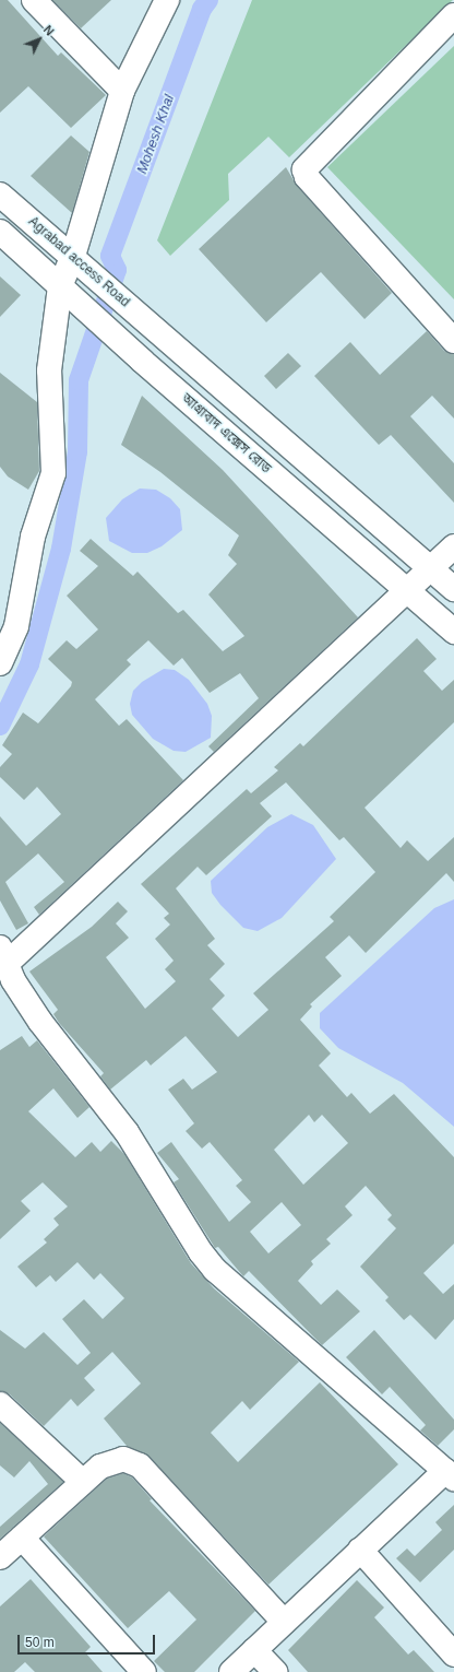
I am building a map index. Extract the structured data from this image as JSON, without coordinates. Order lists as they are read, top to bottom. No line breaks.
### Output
{"streets":{"street":["Agrabad access Road","আগ্রাবাদ এক্সেস রোড"]},"water":["Mohesh Khal"],"scale_bar":"50 m","north":"top right"}
